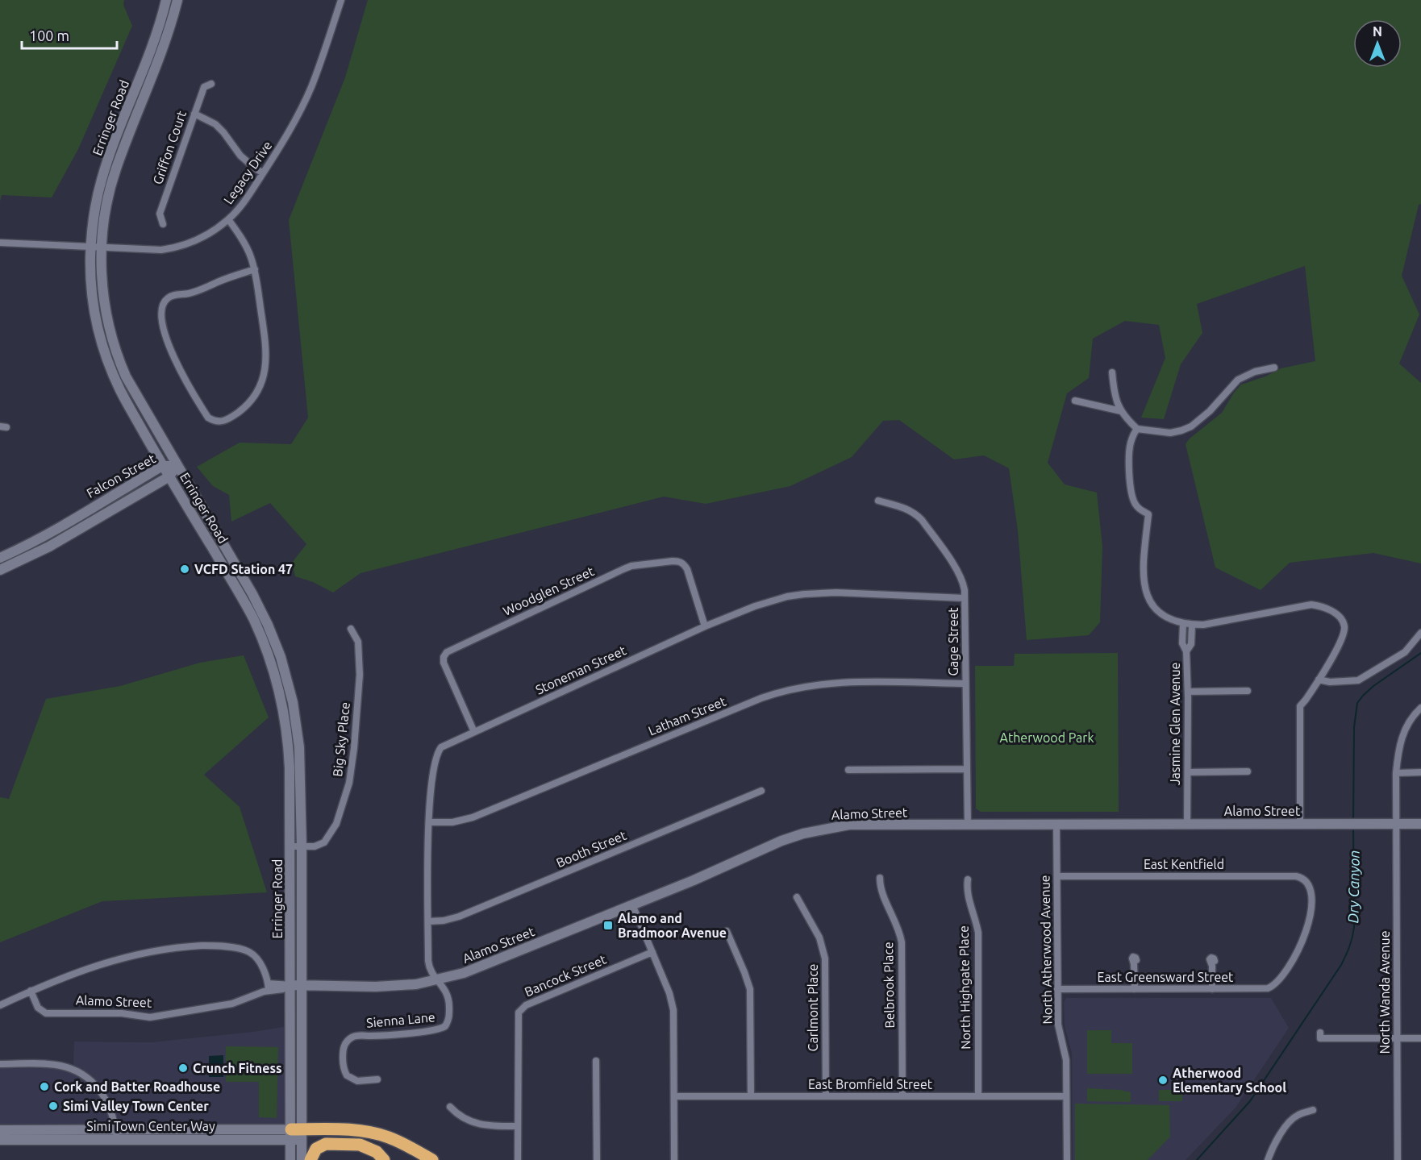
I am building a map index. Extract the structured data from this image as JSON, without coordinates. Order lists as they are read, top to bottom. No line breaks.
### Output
{"streets":{"main road":["Erringer Road","Falcon Street","Alamo Street","Simi Town Center Way"],"street":["Griffon Court","Legacy Drive","Woodglen Street","Gage Street","Stoneman Street","Latham Street","Jasmine Glen Avenue","Big Sky Place","Booth Street","East Kentfield","North Atherwood Avenue","Bancock Street","East Greensward Street","Belbrook Place","North Highgate Place","North Wanda Avenue","Carlmont Place","Sienna Lane","East Bromfield Street"]},"crossings":[["Erringer Road","Legacy Drive"],["Erringer Road","Falcon Street"],["Erringer Road","Big Sky Place"],["Erringer Road","Alamo Street"],["Erringer Road","Simi Town Center Way"],["Woodglen Street","Stoneman Street"],["Gage Street","Stoneman Street"],["Gage Street","Latham Street"],["Gage Street","Alamo Street"],["Stoneman Street","Latham Street"],["Stoneman Street","Alamo Street"],["Stoneman Street","Booth Street"],["Stoneman Street","Sienna Lane"],["Jasmine Glen Avenue","Alamo Street"],["Alamo Street","North Atherwood Avenue"],["Alamo Street","North Wanda Avenue"],["Alamo Street","Sienna Lane"],["East Kentfield","North Atherwood Avenue"],["East Kentfield","East Greensward Street"],["North Atherwood Avenue","East Greensward Street"],["North Atherwood Avenue","East Bromfield Street"],["Belbrook Place","East Bromfield Street"],["North Highgate Place","East Bromfield Street"],["Carlmont Place","East Bromfield Street"]],"water":["Dry Canyon"],"parks":["Atherwood Park"],"places":{"other":["VCFD Station 47","Crunch Fitness","Atherwood Elementary School","Cork and Batter Roadhouse","Simi Valley Town Center"],"transit":["Alamo and Bradmoor Avenue"]},"scale_bar":"100 m","north":"top"}
